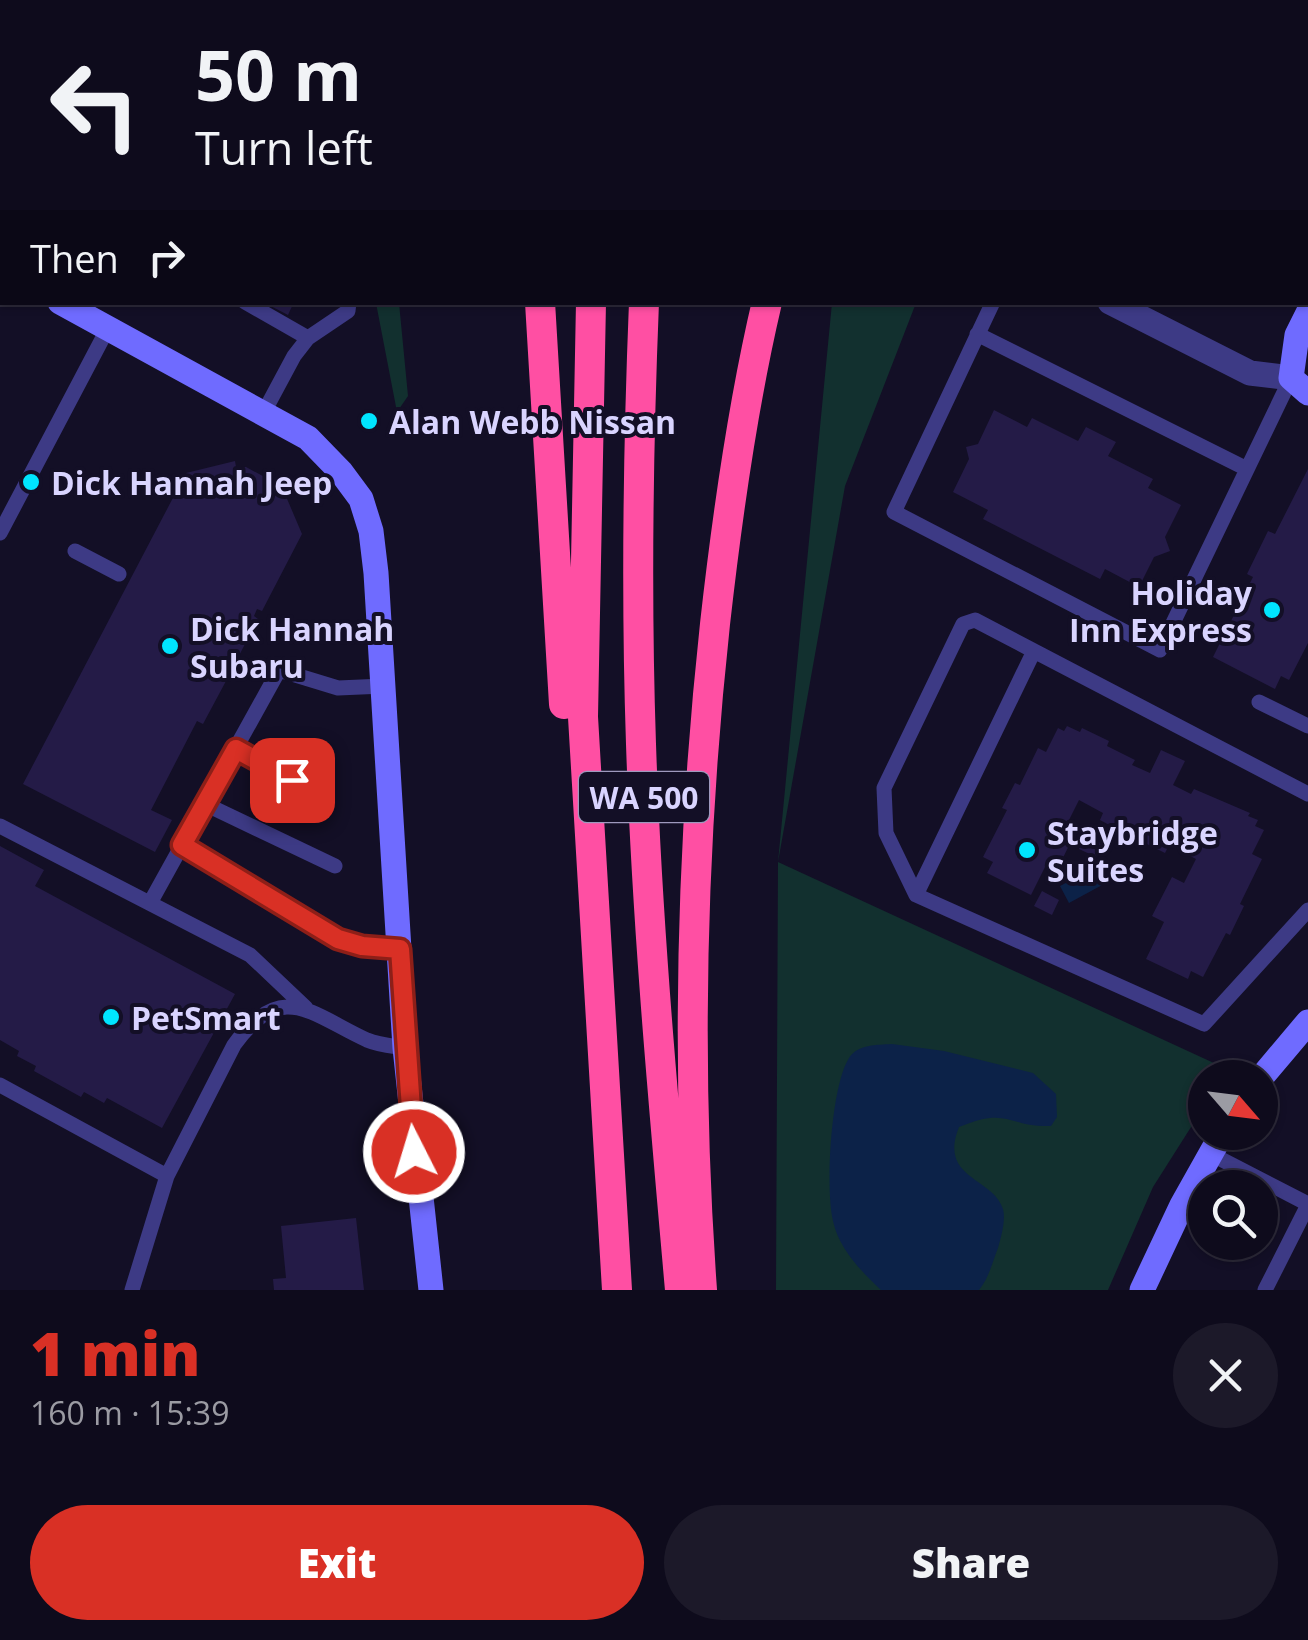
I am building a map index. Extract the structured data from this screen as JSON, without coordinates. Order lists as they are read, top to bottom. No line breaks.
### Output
{"streets":{"highway":["WA 500"]},"places":["Alan Webb Nissan","Dick Hannah Jeep","Holiday Inn Express","Dick Hannah Subaru","Staybridge Suites","PetSmart"],"north":"bottom right","page":{"turn":["50 m","Turn left"],"then":"Then","heading":["1 min","160 m · 15:39"],"buttons":["Exit","Share"]}}
